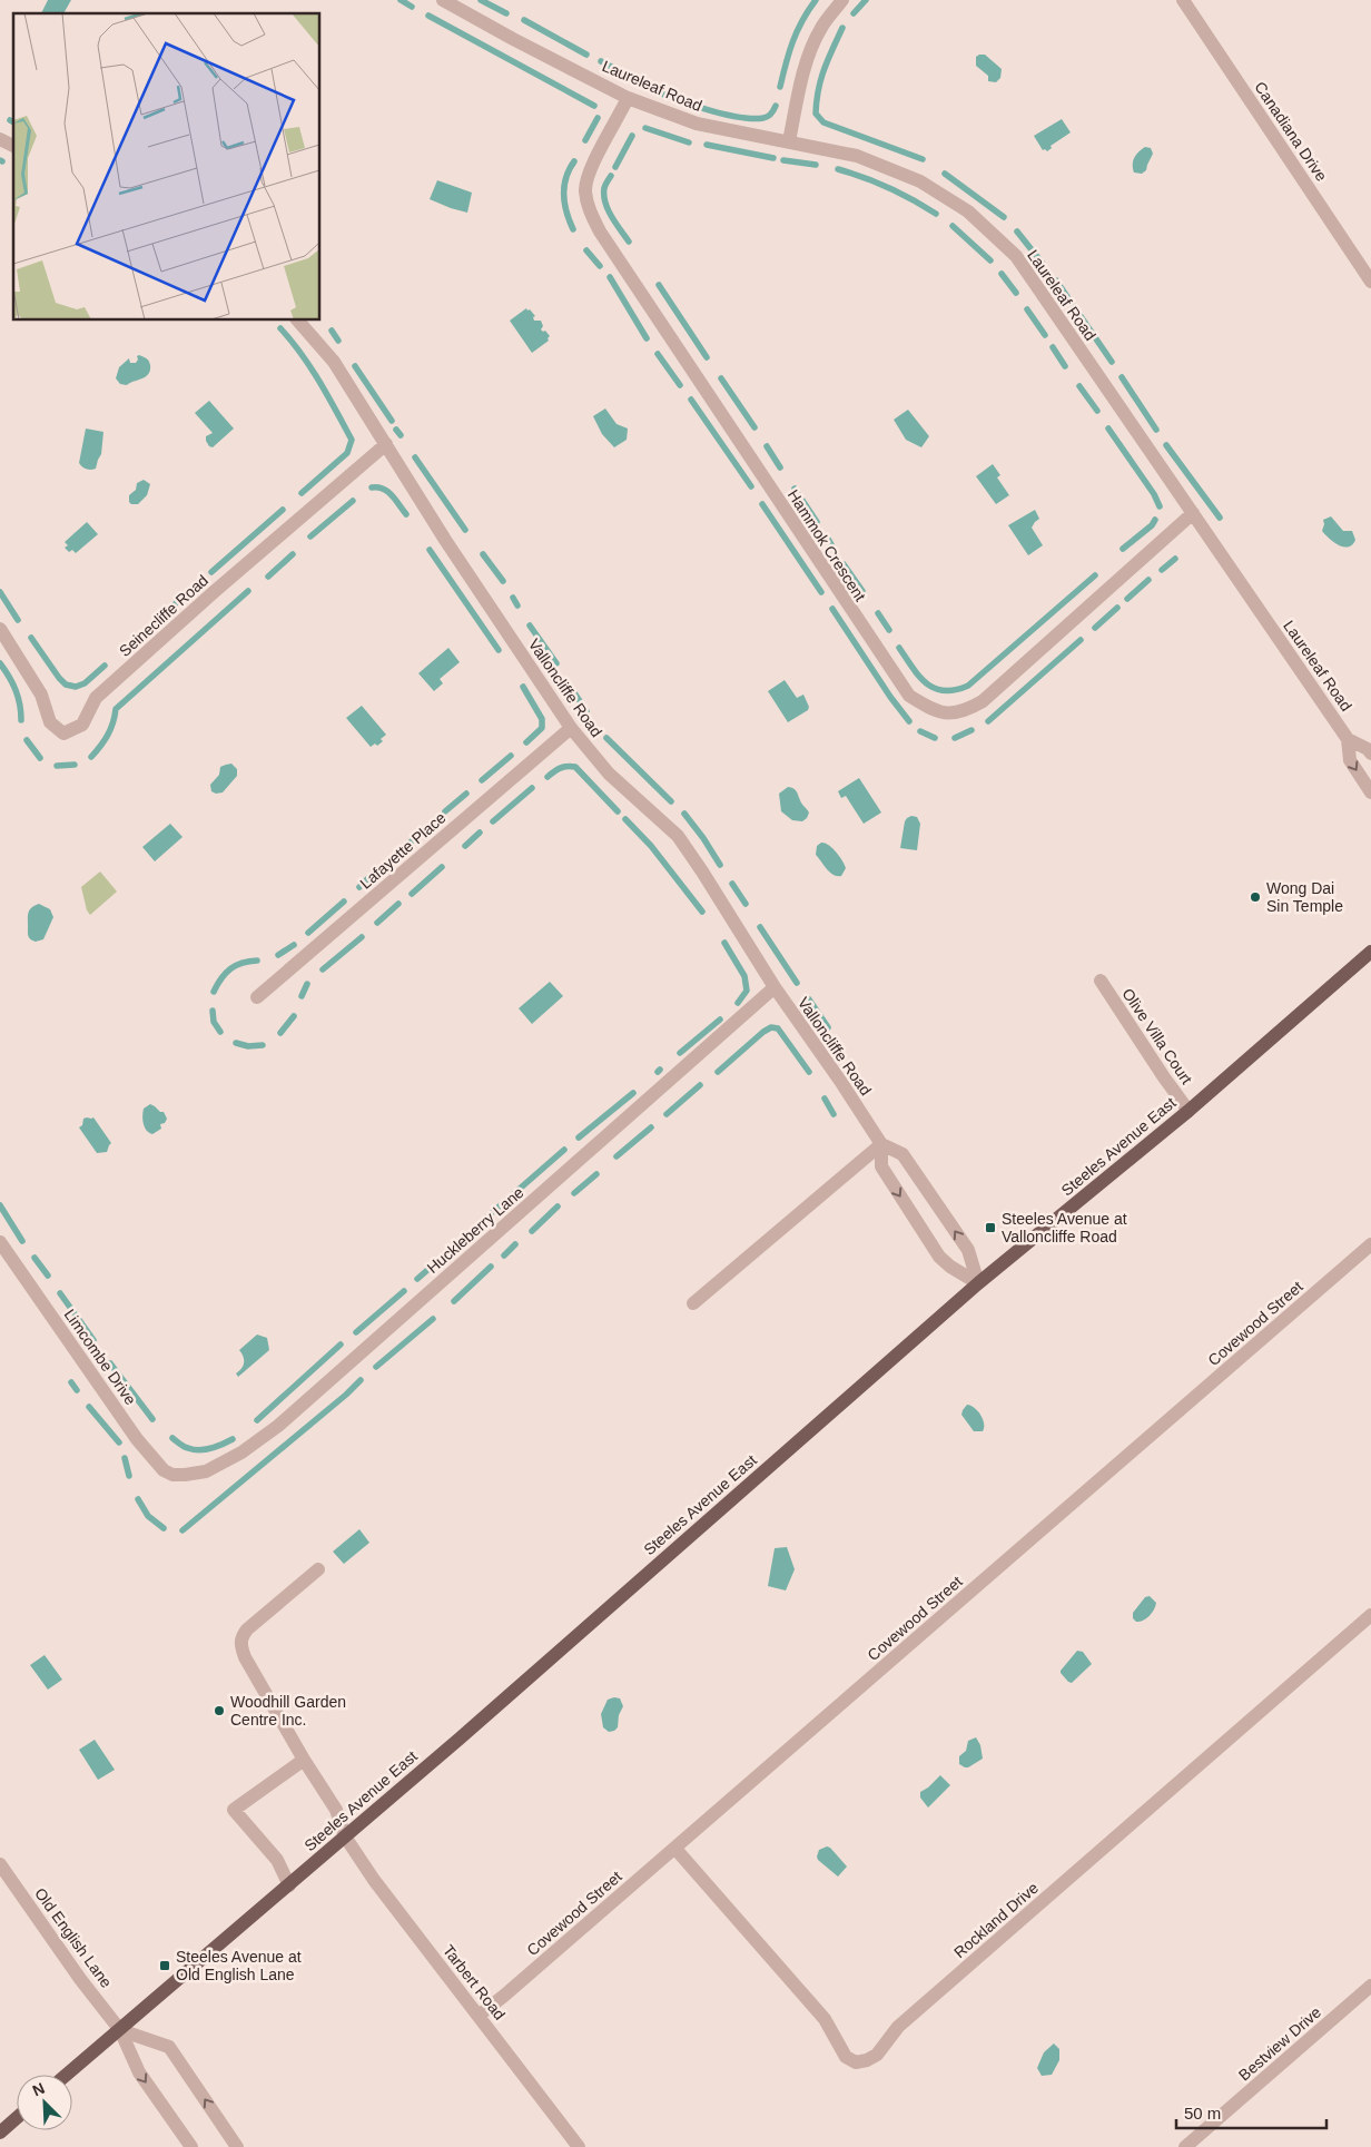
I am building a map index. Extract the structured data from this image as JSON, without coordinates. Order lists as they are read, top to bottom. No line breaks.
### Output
{"streets":{"main road":["Steeles Avenue East"],"street":["Laureleaf Road","Canadiana Drive","Hammok Crescent","Seinecliffe Road","Valloncliffe Road","Lafayette Place","Olive Villa Court","Huckleberry Lane","Covewood Street","Limcombe Drive","Rockland Drive","Old English Lane","Tarbert Road","Bestview Drive"]},"crossings":[["Laureleaf Road","Hammok Crescent"],["Seinecliffe Road","Valloncliffe Road"],["Valloncliffe Road","Lafayette Place"],["Valloncliffe Road","Steeles Avenue East"],["Valloncliffe Road","Huckleberry Lane"],["Olive Villa Court","Steeles Avenue East"],["Steeles Avenue East","Old English Lane"],["Steeles Avenue East","Tarbert Road"],["Huckleberry Lane","Limcombe Drive"],["Covewood Street","Rockland Drive"],["Covewood Street","Tarbert Road"]],"places":{"other":["Wong Dai Sin Temple","Woodhill Garden Centre Inc."],"transit":["Steeles Avenue at Valloncliffe Road","Steeles Avenue at Old English Lane"]},"scale_bar":"50 m","north":"top left"}
